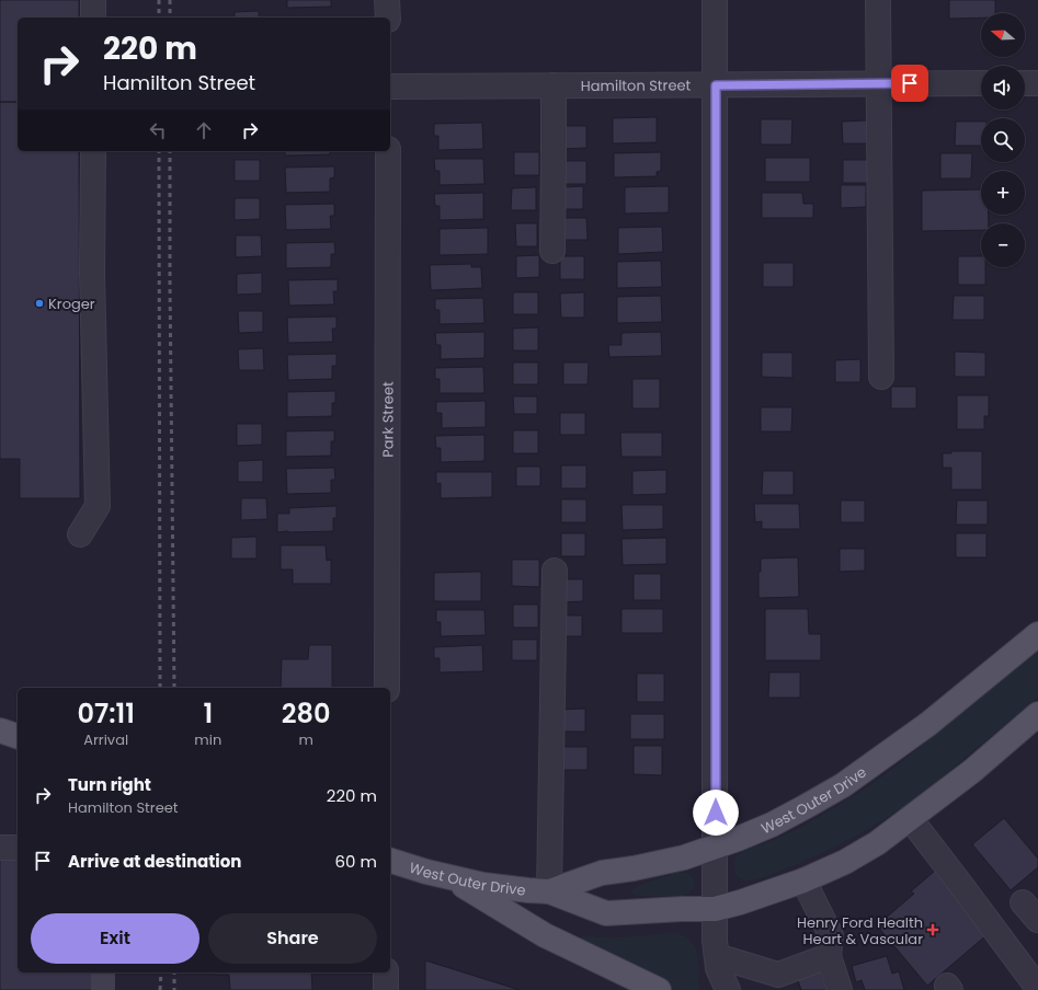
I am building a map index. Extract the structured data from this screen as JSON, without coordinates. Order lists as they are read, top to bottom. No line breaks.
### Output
{"streets":{"main road":["West Outer Drive"],"street":["Hamilton Street","Park Street"]},"places":{"other":["Kroger"],"health":["Henry Ford Health Heart & Vascular"]},"north":"left","page":{"map_buttons":["+","−"],"turn":["220 m","Hamilton Street"],"eta":["07:11","Arrival","1","min","280","m"],"list":[{"name":"Turn right","note":"Hamilton Street","value":"220 m"},{"name":"Arrive at destination","value":"60 m"}],"buttons":["Exit","Share"]}}
